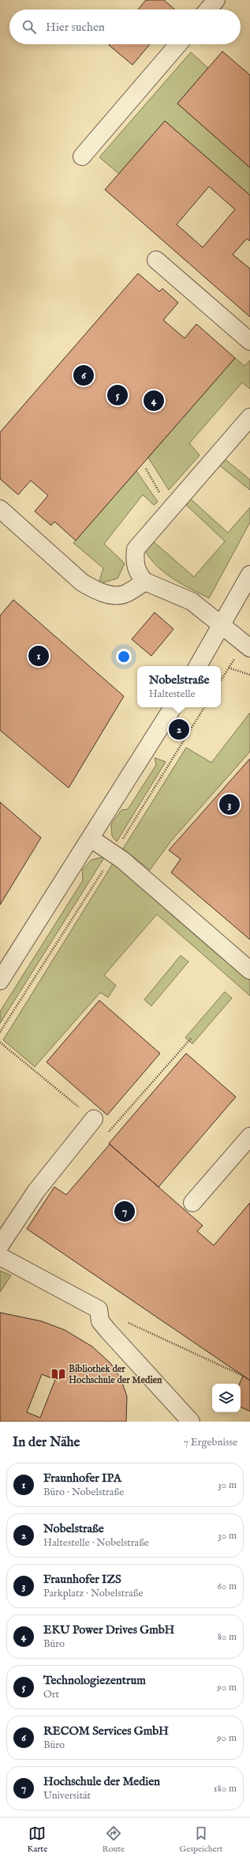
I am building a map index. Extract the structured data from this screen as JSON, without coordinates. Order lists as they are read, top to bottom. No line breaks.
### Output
{"places":{"library":["Bibliothek der Hochschule der Medien"]},"page":{"search":"Hier suchen","pins":["6","5","4","1","2","3","7"],"popup":["Nobelstraße","Haltestelle"],"heading":["In der Nähe","7 Ergebnisse"],"list":[{"mark":"1","name":"Fraunhofer IPA","note":"Büro · Nobelstraße","value":"30 m"},{"mark":"2","name":"Nobelstraße","note":"Haltestelle · Nobelstraße","value":"30 m"},{"mark":"3","name":"Fraunhofer IZS","note":"Parkplatz · Nobelstraße","value":"60 m"},{"mark":"4","name":"EKU Power Drives GmbH","note":"Büro","value":"80 m"},{"mark":"5","name":"Technologiezentrum","note":"Ort","value":"90 m"},{"mark":"6","name":"RECOM Services GmbH","note":"Büro","value":"90 m"},{"mark":"7","name":"Hochschule der Medien","note":"Universität","value":"180 m"}],"nav":["Karte","Route","Gespeichert"]}}
